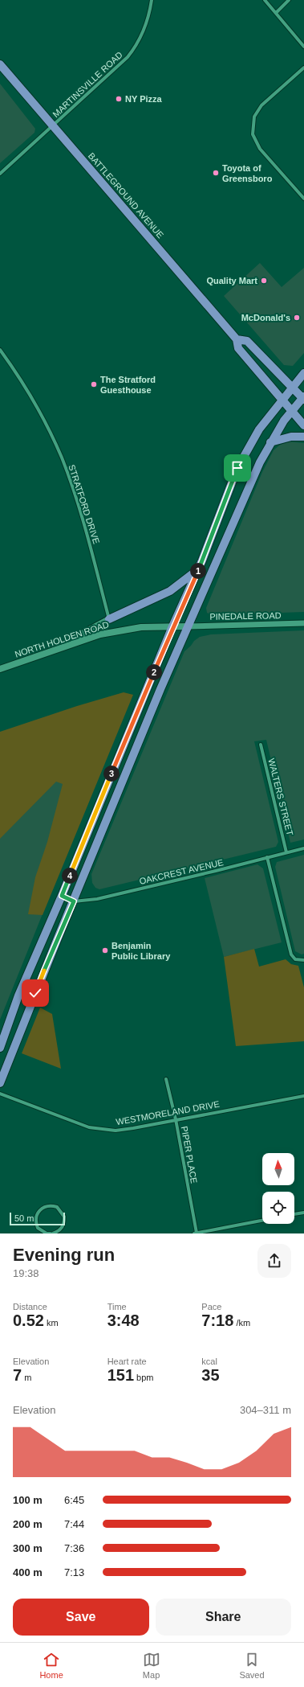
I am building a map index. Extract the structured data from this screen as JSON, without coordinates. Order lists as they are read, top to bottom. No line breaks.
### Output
{"streets":{"main road":["BATTLEGROUND AVENUE","NORTH HOLDEN ROAD"],"street":["MARTINSVILLE ROAD","STRATFORD DRIVE","PINEDALE ROAD","WALTERS STREET","OAKCREST AVENUE","WESTMORELAND DRIVE","PIPER PLACE"]},"crossings":[["MARTINSVILLE ROAD","BATTLEGROUND AVENUE"],["PINEDALE ROAD","NORTH HOLDEN ROAD"],["WALTERS STREET","OAKCREST AVENUE"],["WESTMORELAND DRIVE","PIPER PLACE"]],"places":["NY Pizza","Toyota of Greensboro","Quality Mart","McDonald's","The Stratford Guesthouse","Benjamin Public Library"],"scale_bar":"50 m","north":"top","page":{"pins":["1","2","3","4"],"scale":"50 m","heading":["Evening run","19:38"],"stats":[["Distance","0.52 km"],["Time","3:48"],["Pace","7:18 /km"],["Elevation","7 m"],["Heart rate","151 bpm"],["kcal","35"]],"chart":["Elevation","304–311 m"],"list":[{"name":"100 m","note":"6:45"},{"name":"200 m","note":"7:44"},{"name":"300 m","note":"7:36"},{"name":"400 m","note":"7:13"}],"buttons":["Save","Share"],"tabs":["Home","Map","Saved"]}}
